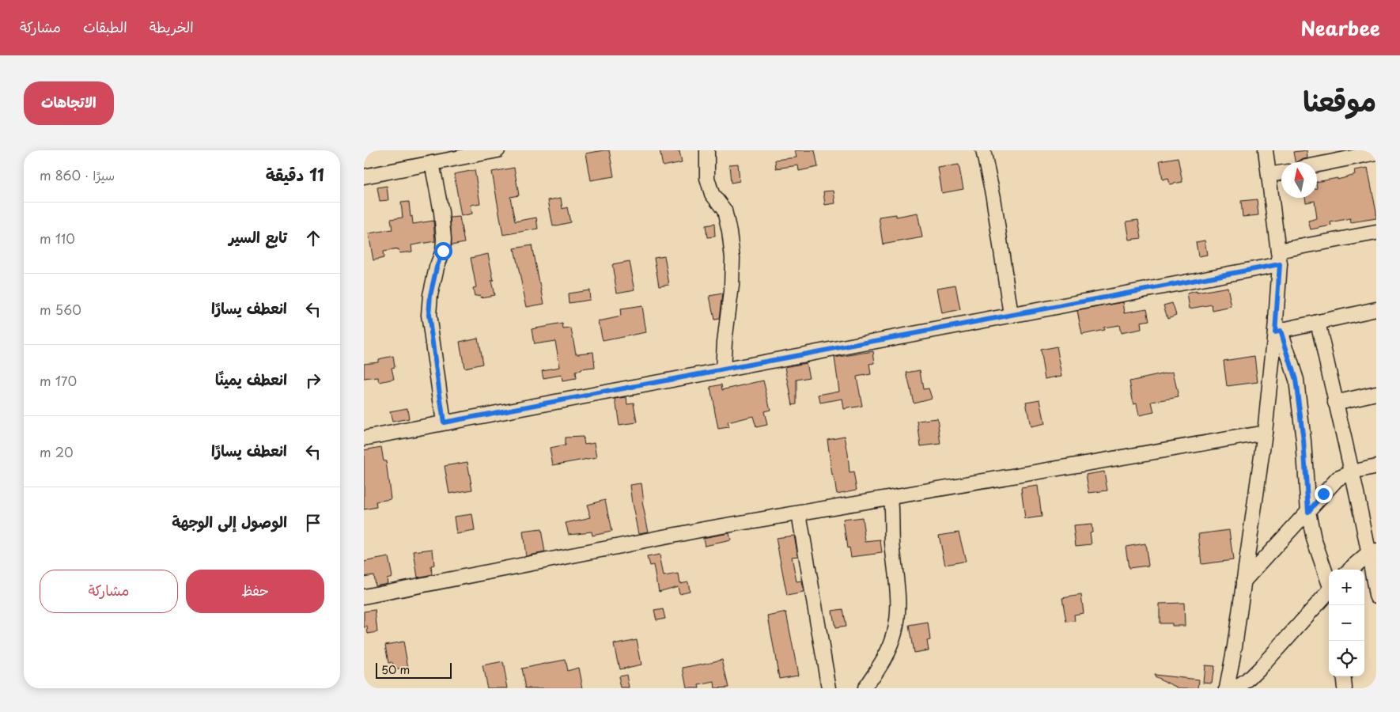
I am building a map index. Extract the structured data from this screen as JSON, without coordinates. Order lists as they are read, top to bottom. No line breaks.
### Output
{"scale_bar":"50 m","north":"top","page":{"header":"Nearbee","nav":["الخريطة","الطبقات","مشاركة"],"title":"موقعنا","buttons":["الاتجاهات",["حفظ","مشاركة"]],"heading":["11 دقيقة","سيرًا · 860 m"],"list":[["تابع السير","110 m"],["انعطف يسارًا","560 m"],["انعطف يمينًا","170 m"],["انعطف يسارًا","20 m"],"الوصول إلى الوجهة"],"map_buttons":["+","−"],"scale":"50 m"}}
